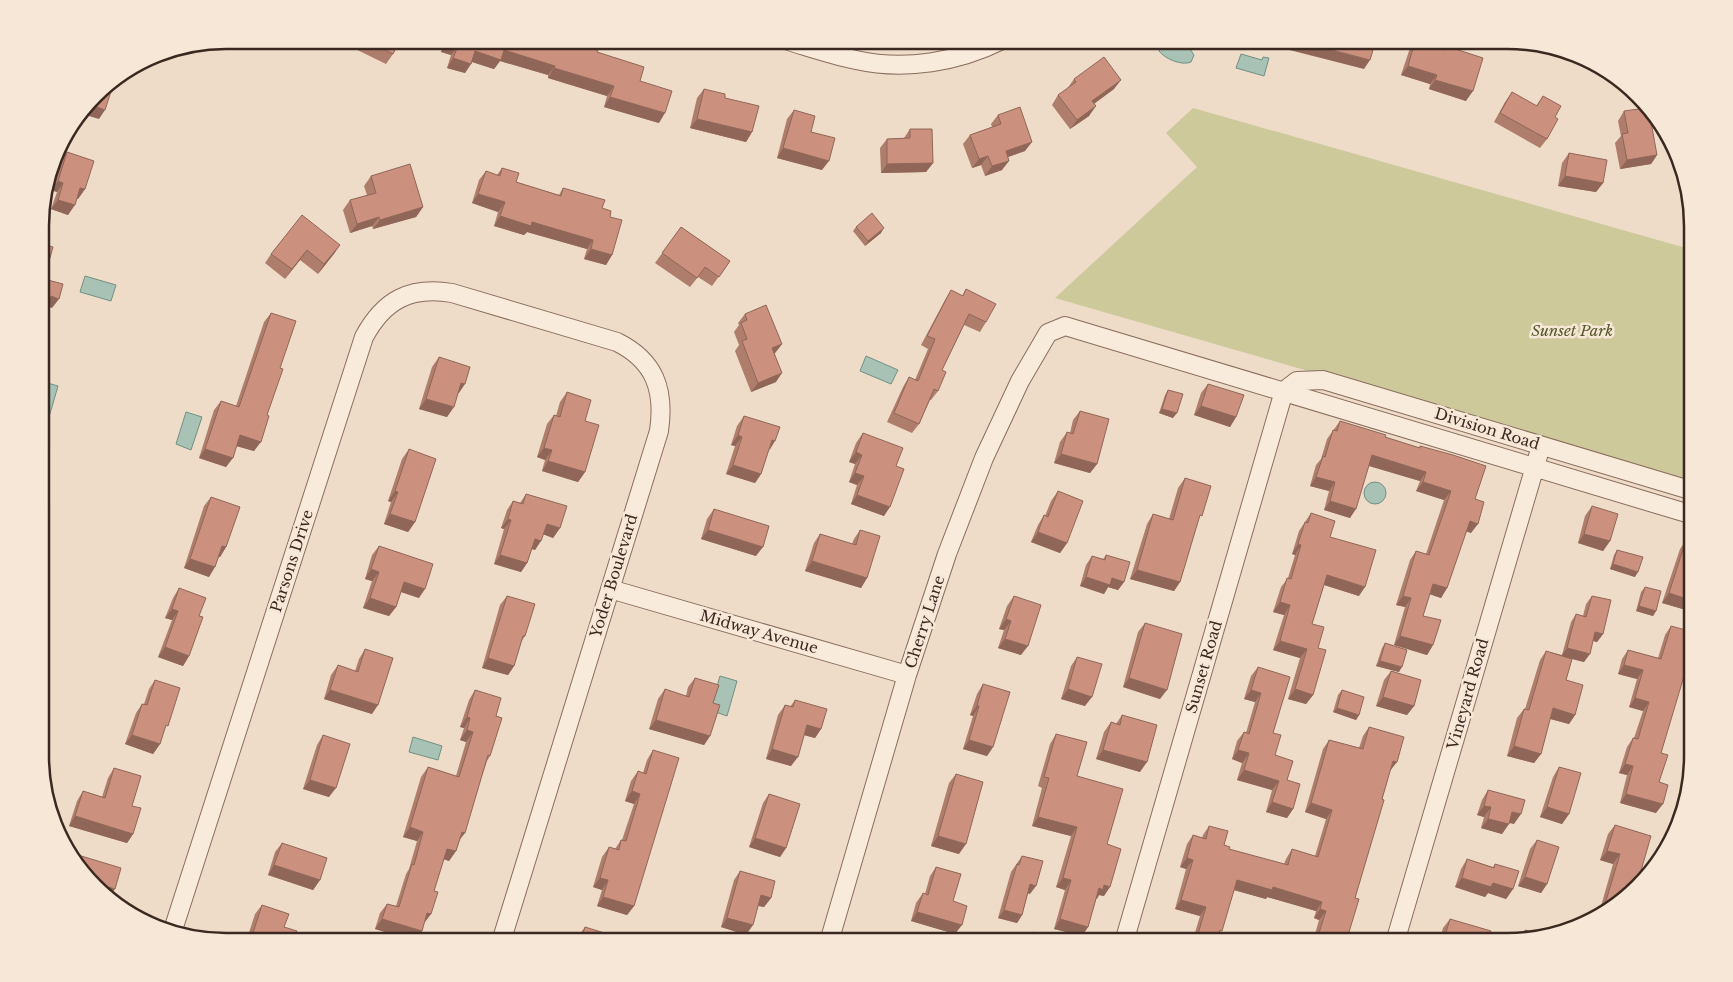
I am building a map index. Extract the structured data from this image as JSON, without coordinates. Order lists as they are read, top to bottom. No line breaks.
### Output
{"streets":{"street":["Division Road","Parsons Drive","Yoder Boulevard","Cherry Lane","Midway Avenue","Sunset Road","Vineyard Road"]},"crossings":[["Division Road","Cherry Lane"],["Division Road","Sunset Road"],["Division Road","Vineyard Road"],["Parsons Drive","Yoder Boulevard"],["Yoder Boulevard","Midway Avenue"],["Cherry Lane","Midway Avenue"]],"parks":["Sunset Park"]}
